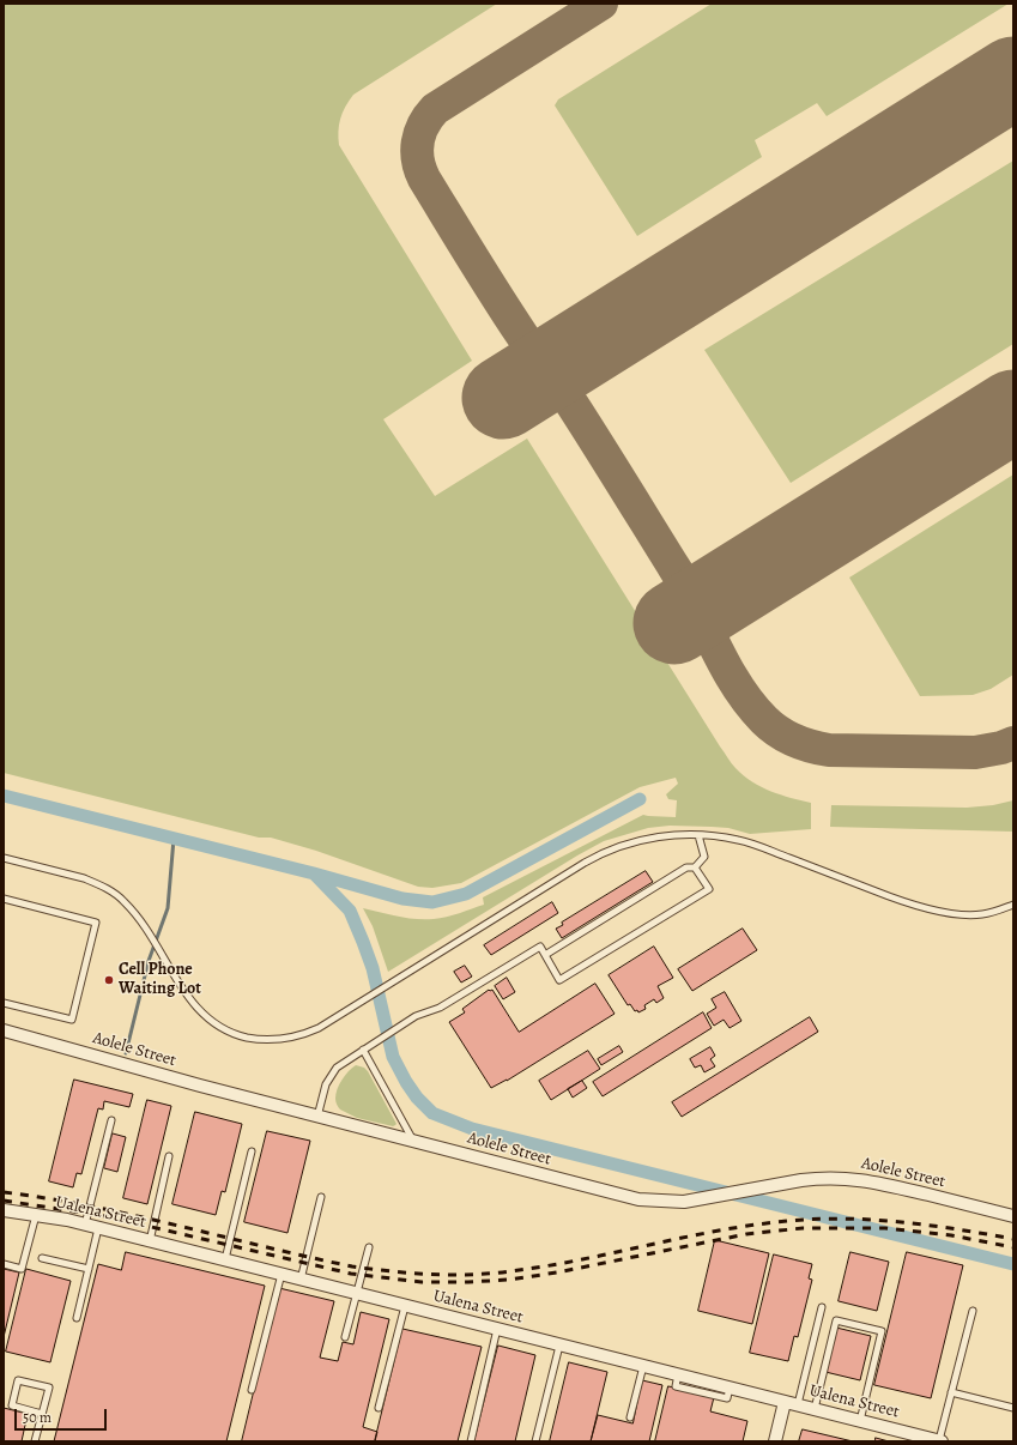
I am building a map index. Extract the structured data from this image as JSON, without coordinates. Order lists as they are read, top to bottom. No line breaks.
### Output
{"streets":{"street":["Aolele Street","Ualena Street"]},"places":["Cell Phone Waiting Lot"],"scale_bar":"50 m"}
